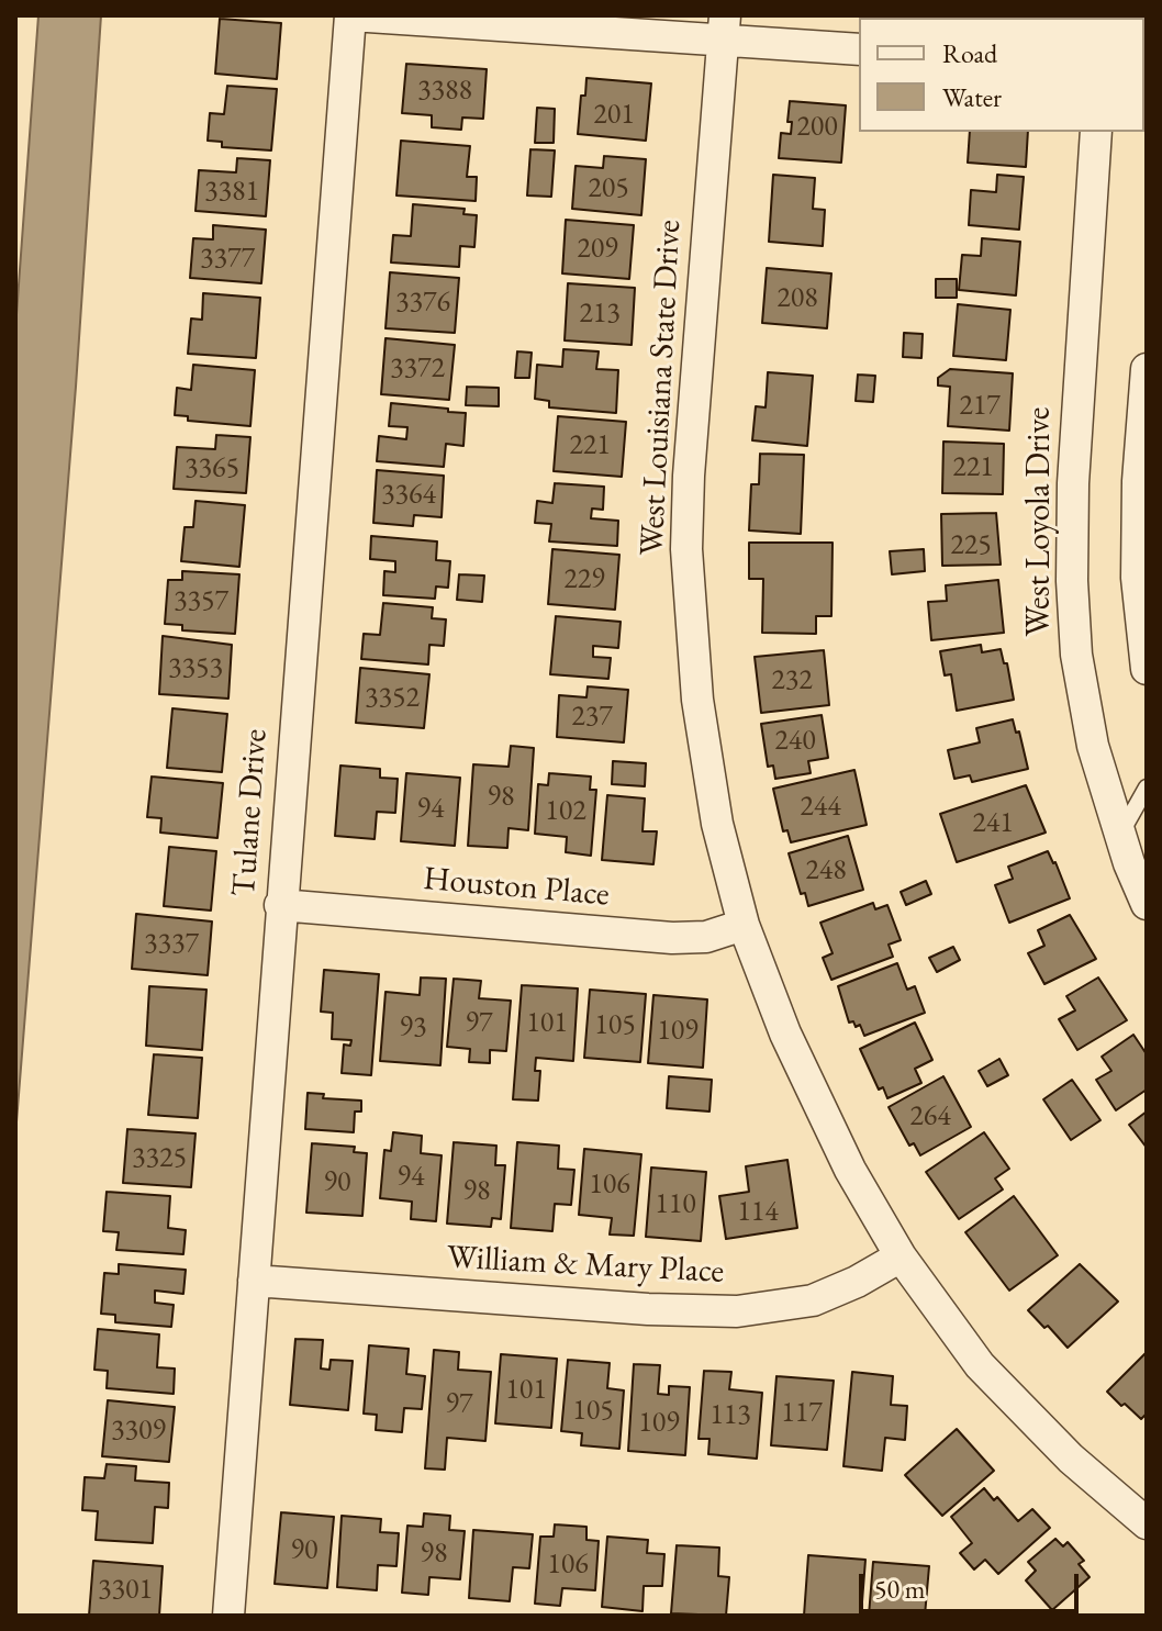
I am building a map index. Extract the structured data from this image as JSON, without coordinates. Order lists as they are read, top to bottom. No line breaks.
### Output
{"streets":{"street":["West Louisiana State Drive","West Loyola Drive","Tulane Drive","Houston Place","William & Mary Place"]},"crossings":[["West Louisiana State Drive","Houston Place"],["West Louisiana State Drive","William & Mary Place"],["Tulane Drive","Houston Place"],["Tulane Drive","William & Mary Place"]],"house_numbers":["3388","201","200","205","3381","209","3377","208","3376","213","3372","217","221","221","3365","3364","225","229","3357","3353","232","3352","237","240","98","244","94","102","241","248","3337","97","101","105","93","109","264","3325","94","90","106","98","110","114","101","97","105","117","113","109","3309","90","98","106","3301"],"legend":["Road","Water"],"scale_bar":"50 m"}
